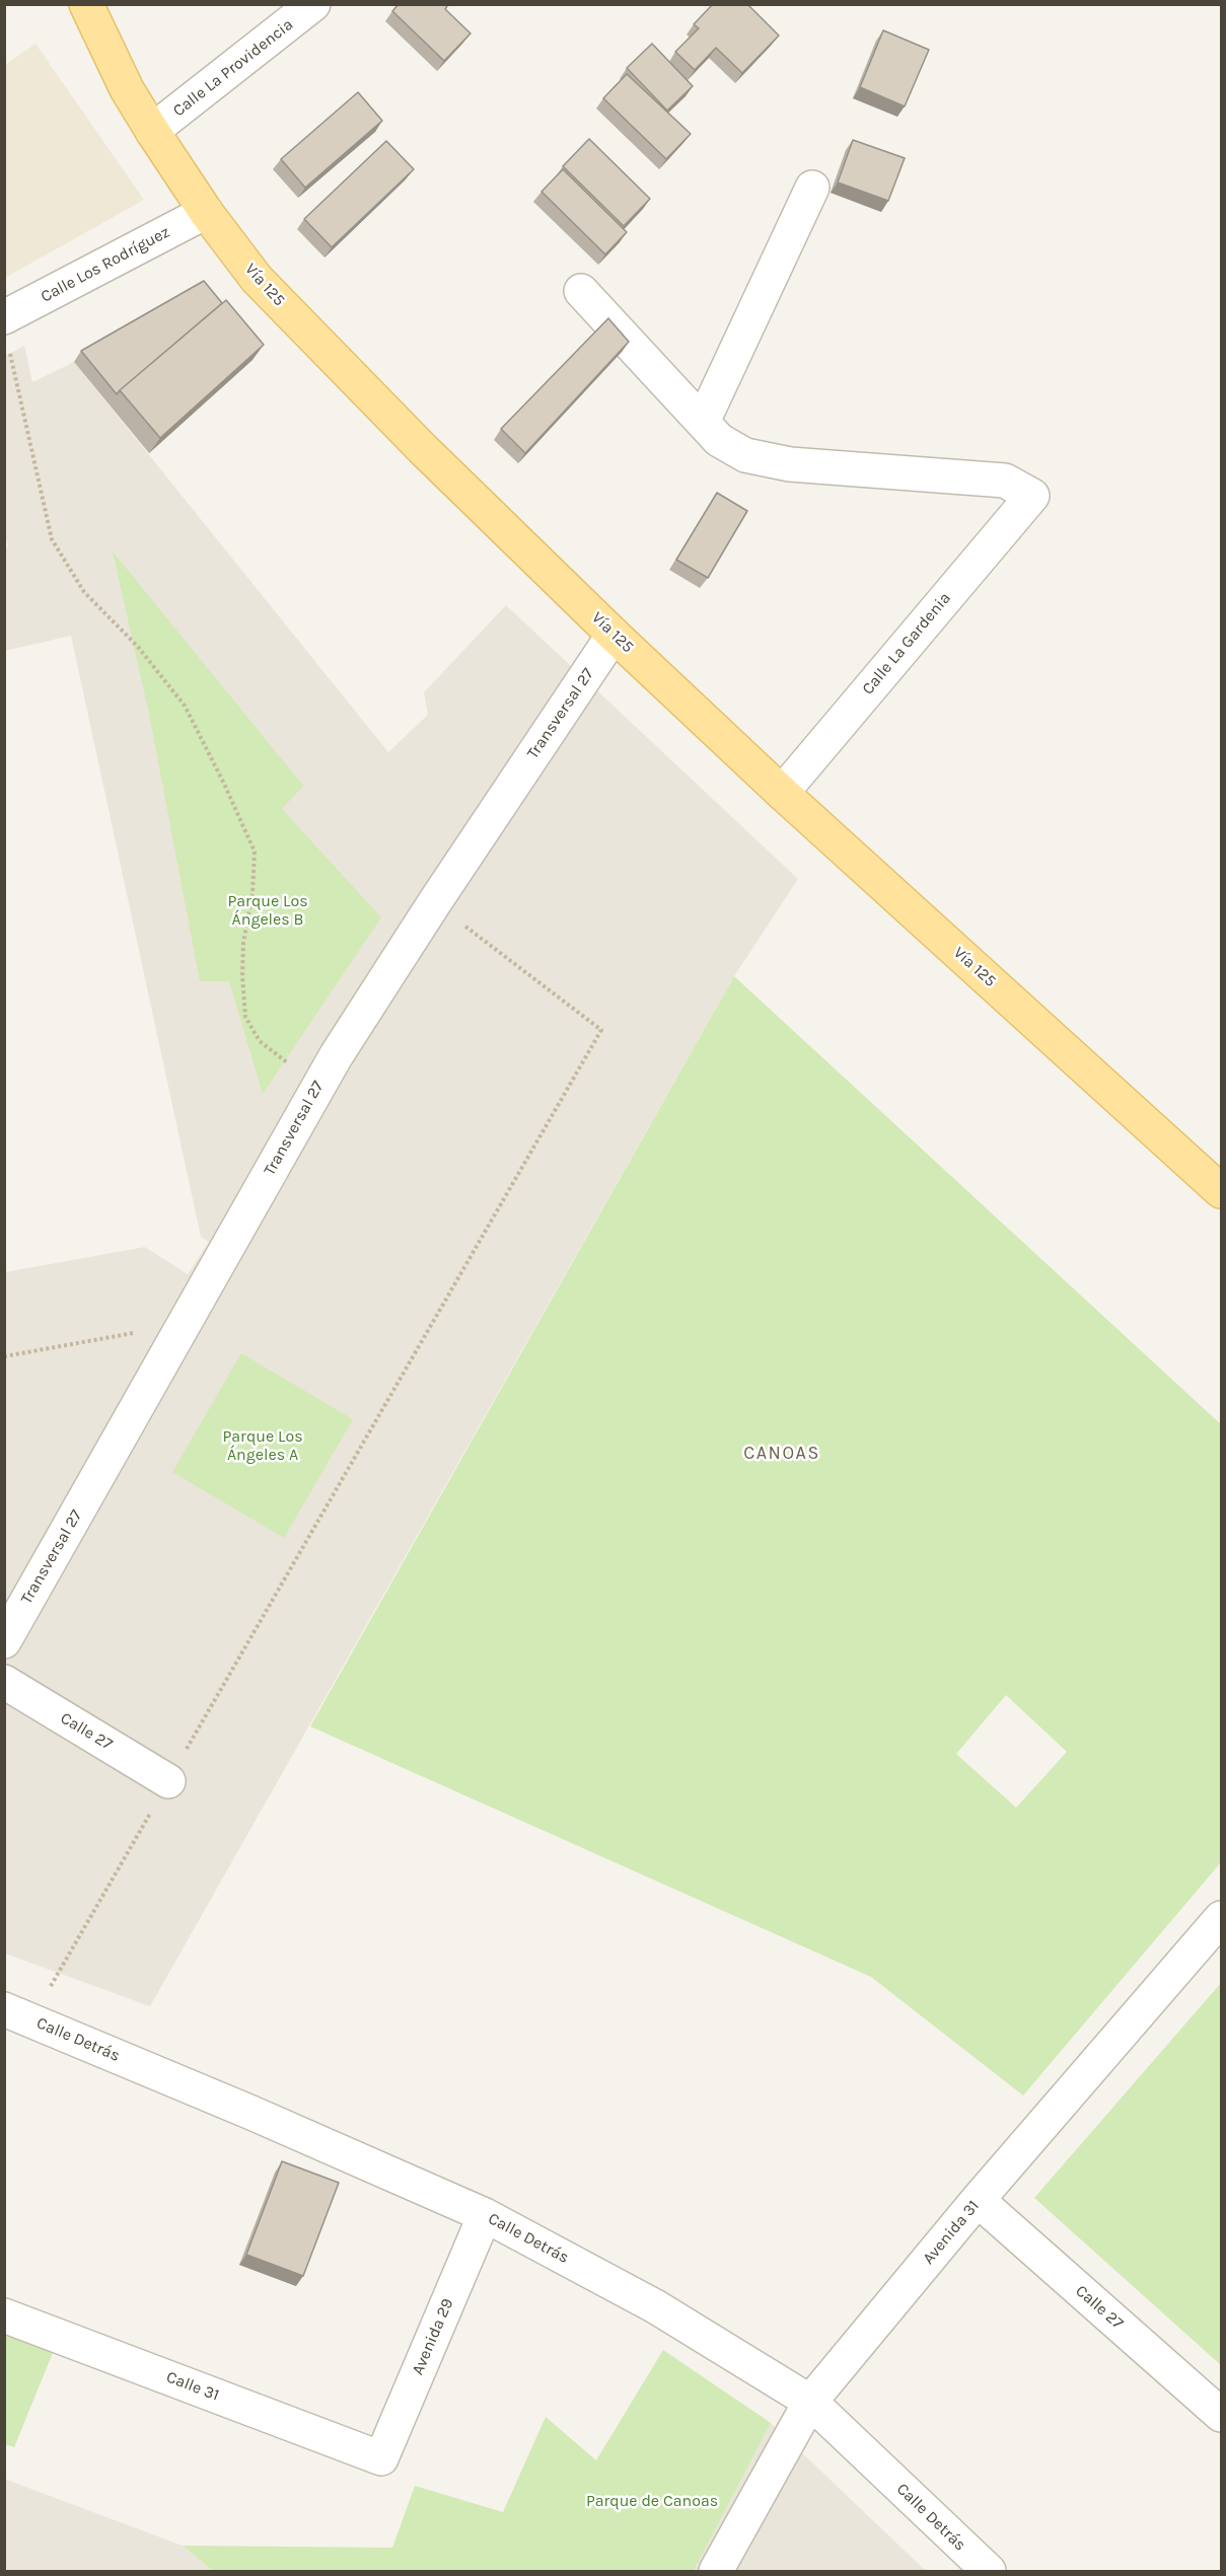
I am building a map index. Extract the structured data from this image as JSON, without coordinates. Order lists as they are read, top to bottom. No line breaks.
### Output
{"streets":{"main road":["Vía 125"],"street":["Calle La Providencia","Calle Los Rodríguez","Calle La Gardenia","Transversal 27","Calle 27","Calle Detrás","Avenida 31","Avenida 29","Calle 31"]},"crossings":[["Calle La Providencia","Vía 125"],["Calle Los Rodríguez","Vía 125"],["Vía 125","Calle La Gardenia"],["Vía 125","Transversal 27"],["Calle 27","Avenida 31"],["Calle Detrás","Avenida 31"],["Calle Detrás","Avenida 29"],["Avenida 29","Calle 31"]],"districts":["CANOAS"],"parks":["Parque Los Ángeles B","Parque Los Ángeles A","Parque de Canoas"]}
